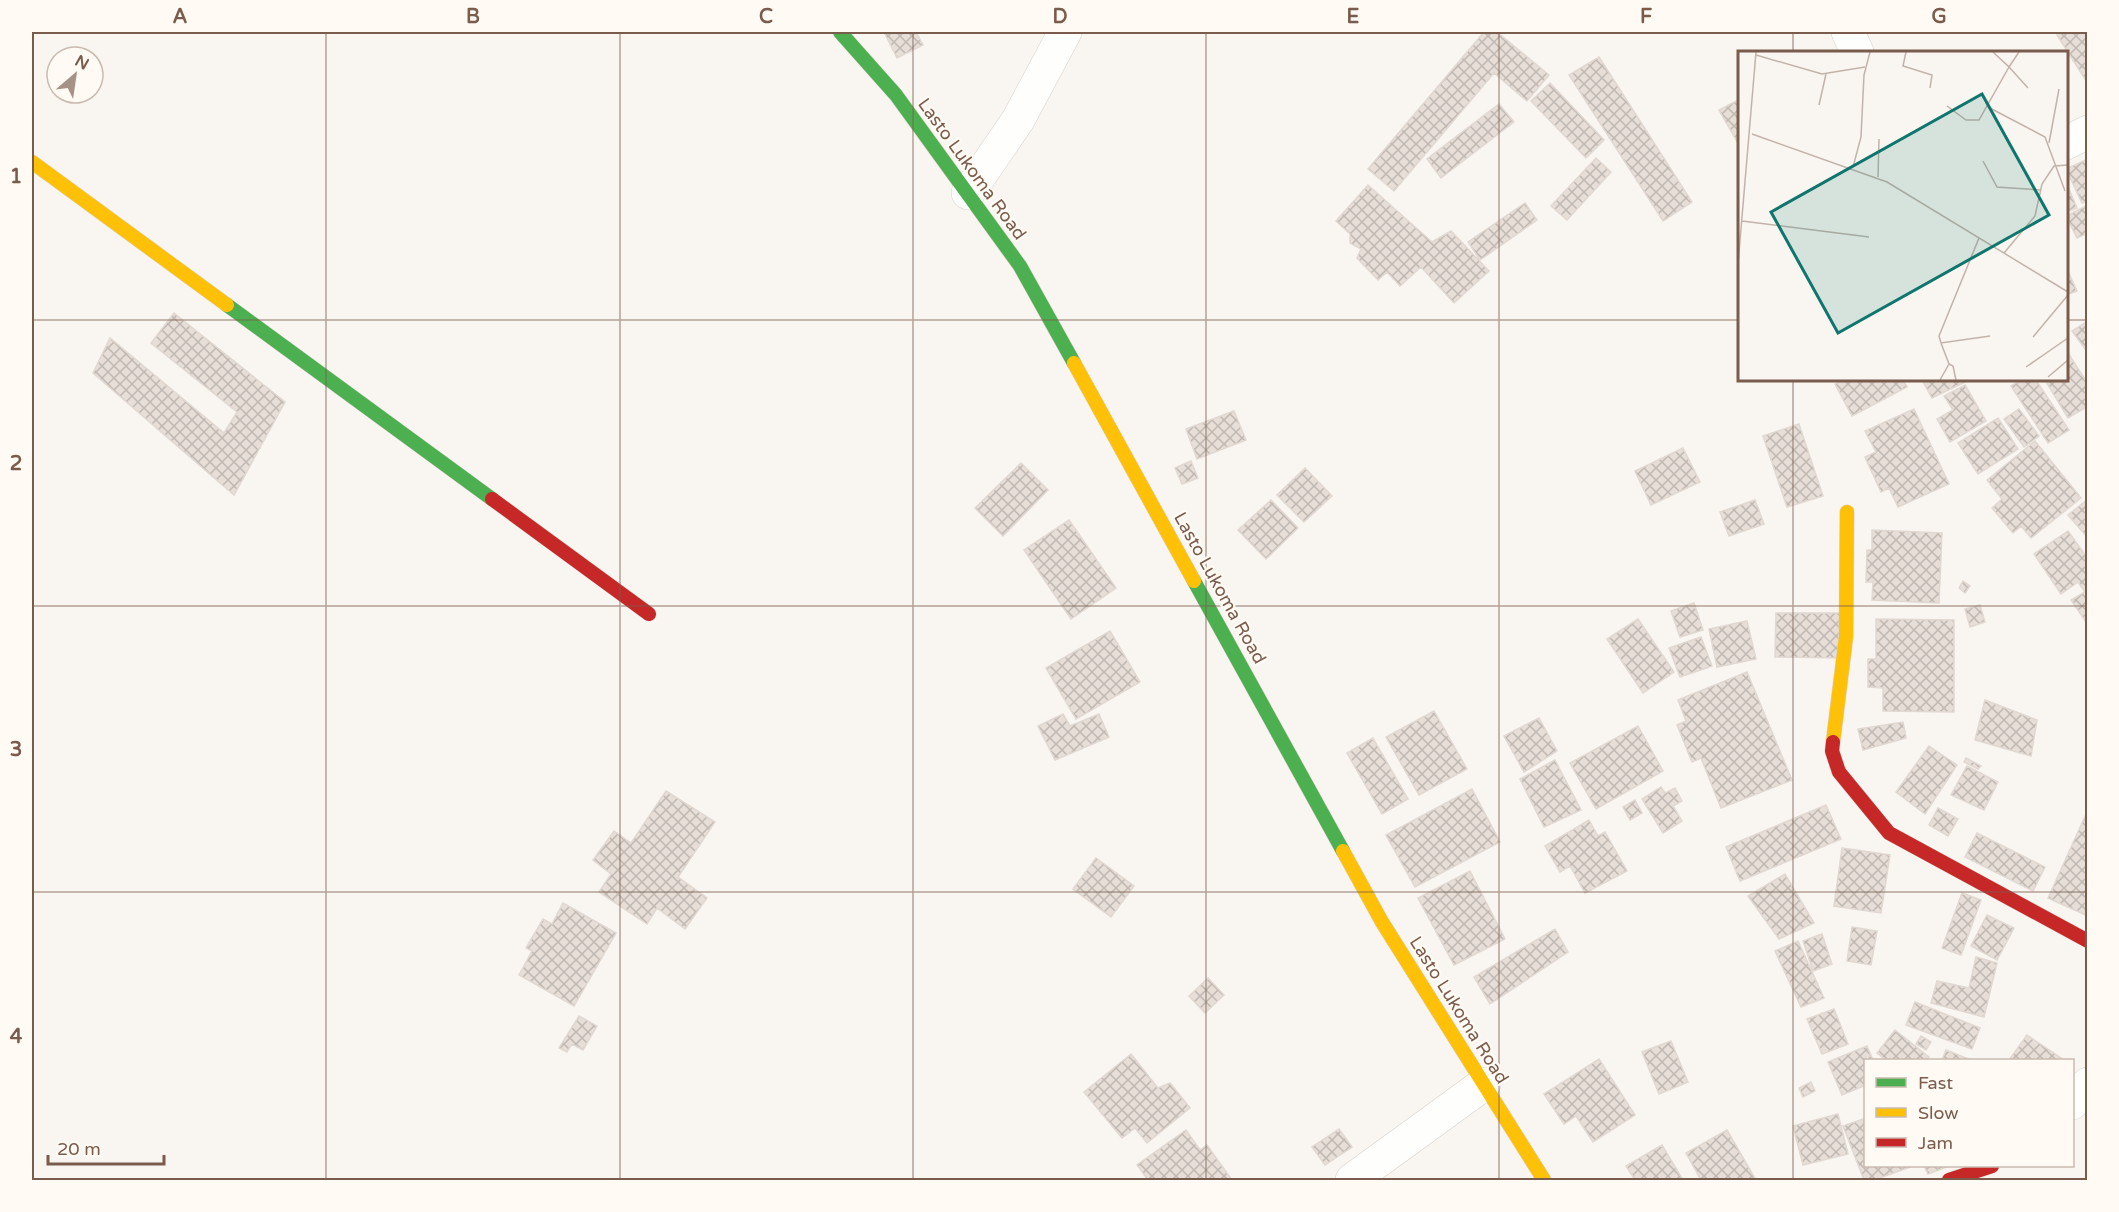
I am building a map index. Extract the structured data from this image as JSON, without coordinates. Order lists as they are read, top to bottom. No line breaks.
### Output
{"streets":{"street":["Lasto Lukoma Road"]},"legend":["Fast","Slow","Jam"],"scale_bar":"20 m","north":"top right","grid":{"columns":["A","B","C","D","E","F","G"],"rows":["1","2","3","4"]}}
